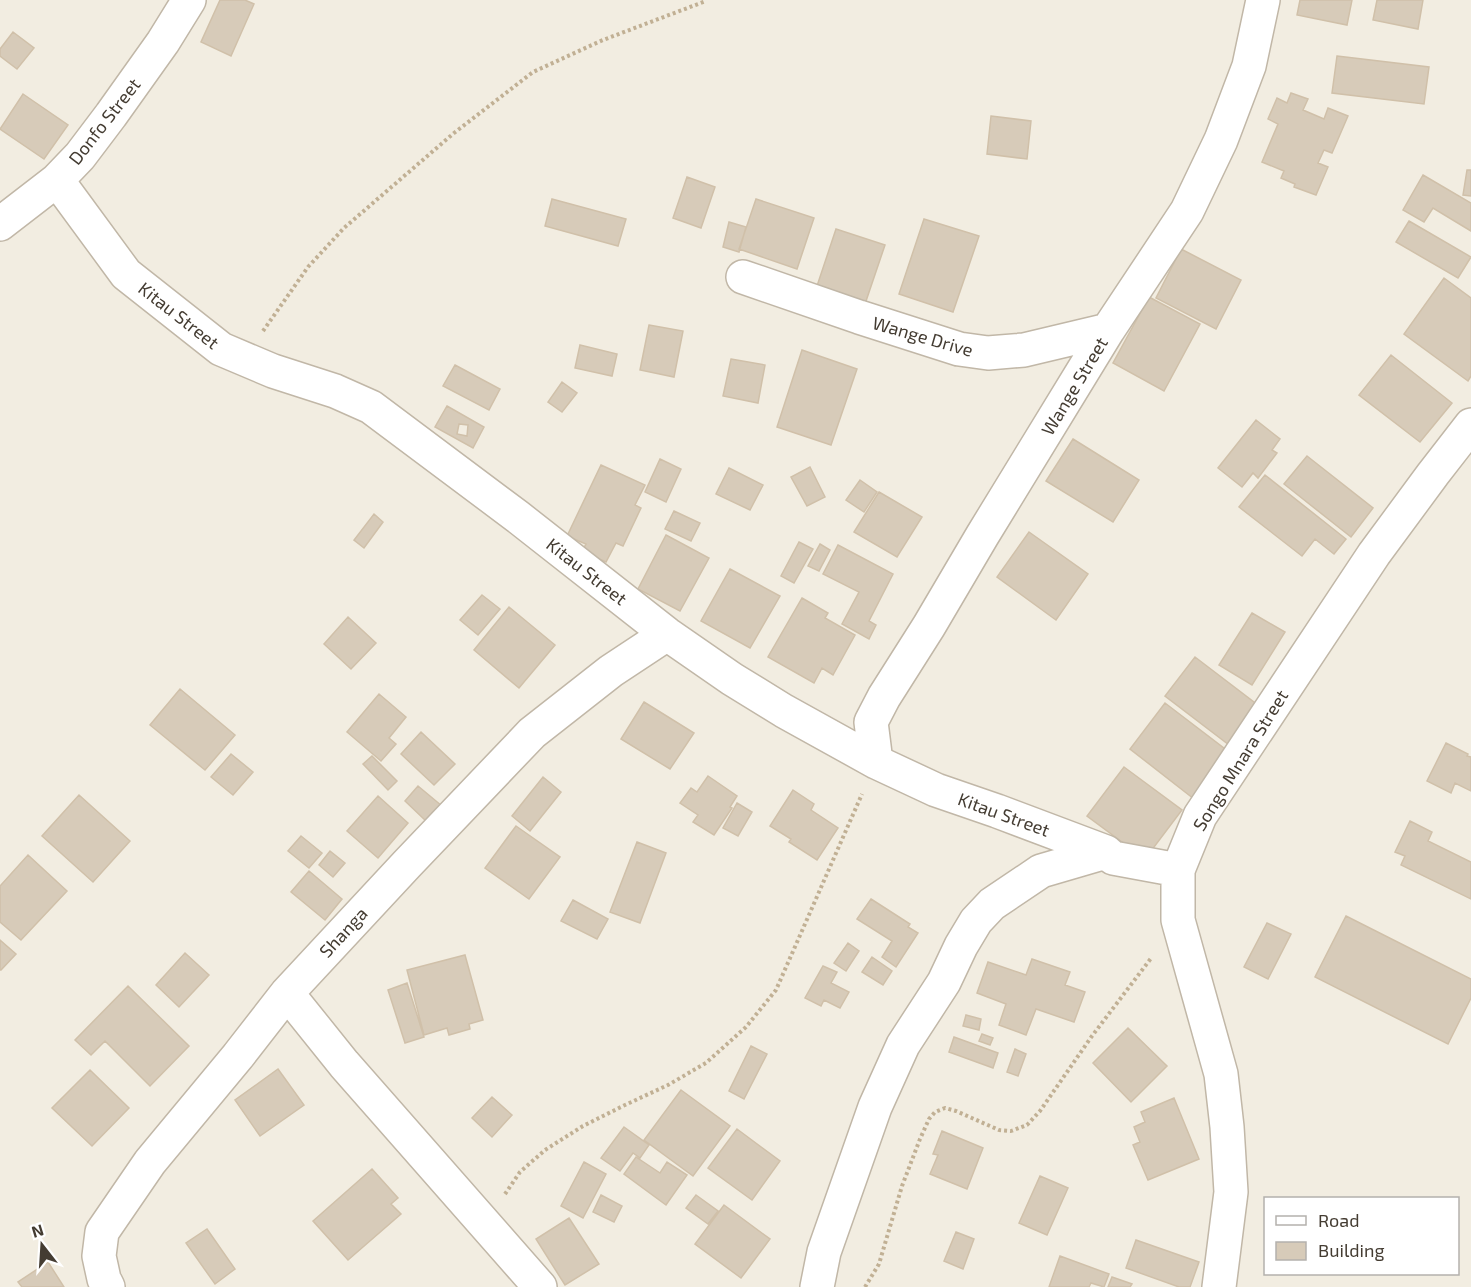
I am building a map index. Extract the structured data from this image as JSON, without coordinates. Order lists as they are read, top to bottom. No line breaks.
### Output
{"streets":{"street":["Donfo Street","Kitau Street","Wange Drive","Wange Street","Songo Mnara Street","Shanga"]},"crossings":[["Donfo Street","Kitau Street"],["Kitau Street","Wange Street"],["Kitau Street","Songo Mnara Street"],["Kitau Street","Shanga"],["Wange Drive","Wange Street"]],"legend":["Road","Building"],"north":"top"}
